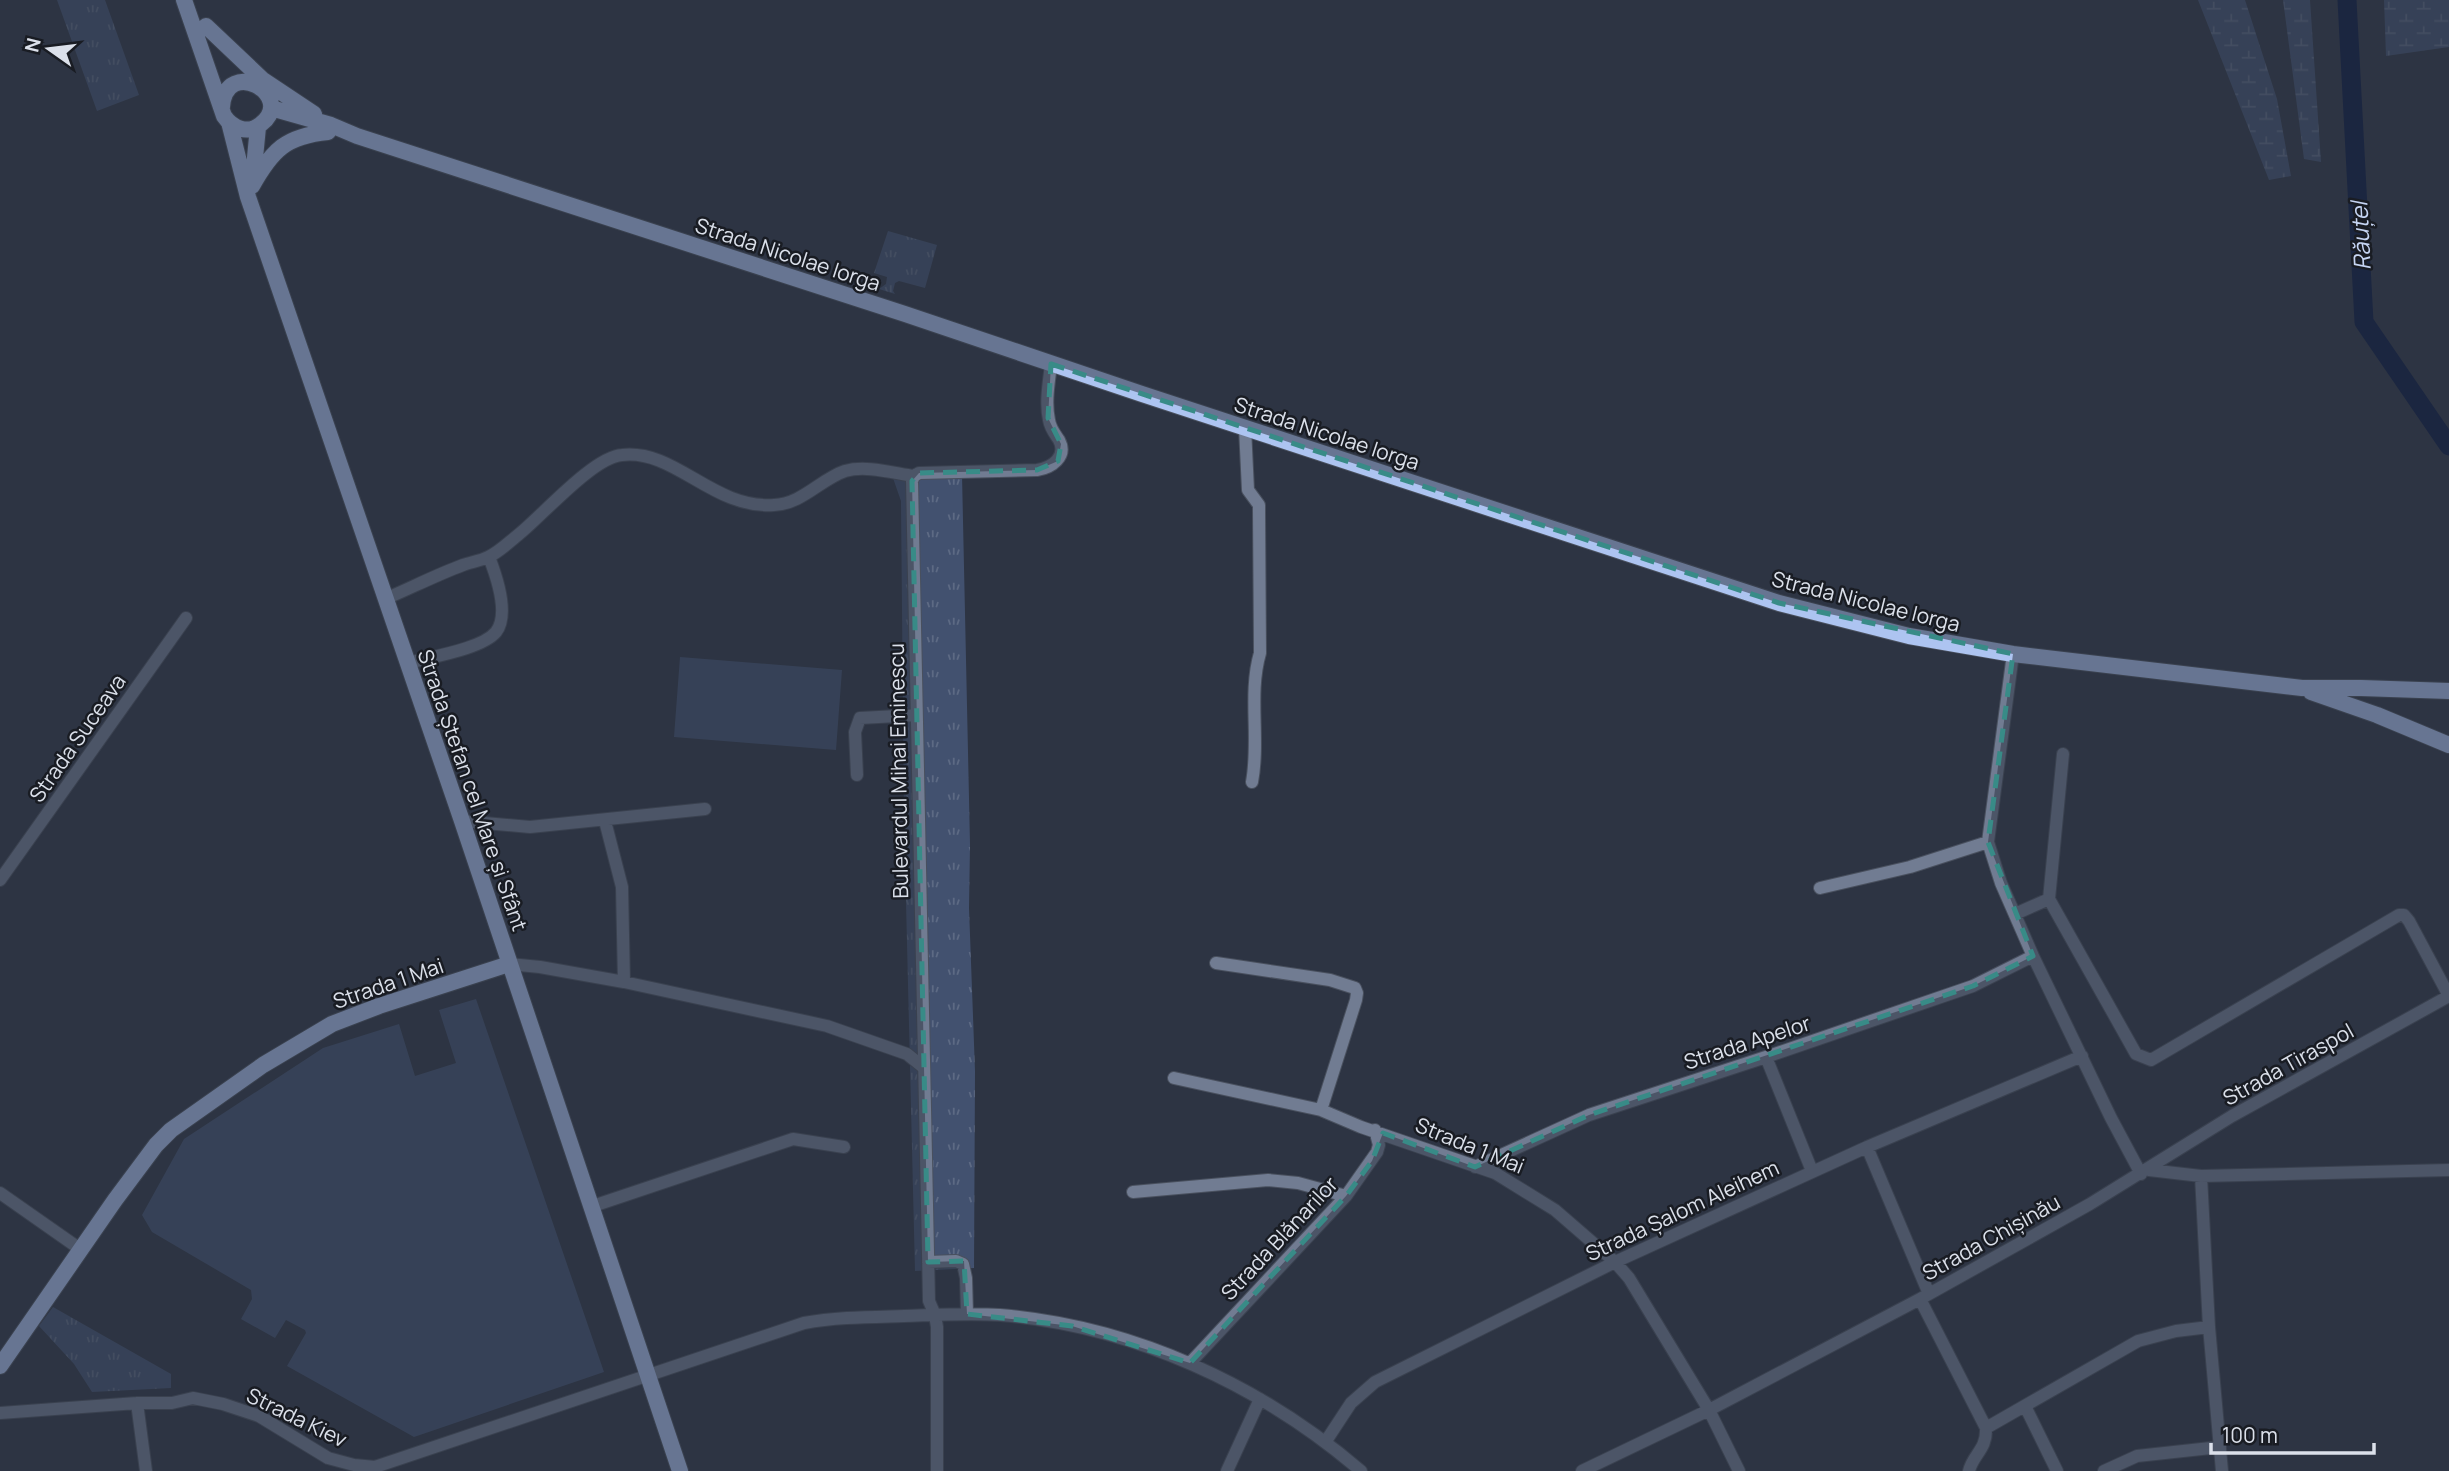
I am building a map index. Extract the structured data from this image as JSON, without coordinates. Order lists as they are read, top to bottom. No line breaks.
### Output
{"streets":{"main road":["Strada Nicolae Iorga","Strada Ștefan cel Mare și Sfânt","Strada 1 Mai"],"street":["Strada Suceava","Bulevardul Mihai Eminescu","Strada Apelor","Strada Tiraspol","Strada Șalom Aleihem","Strada Chișinău","Strada Blănarilor","Strada Kiev"]},"crossings":[["Strada Nicolae Iorga","Strada Ștefan cel Mare și Sfânt"],["Bulevardul Mihai Eminescu","Strada 1 Mai"],["Bulevardul Mihai Eminescu","Strada Kiev"],["Strada Ștefan cel Mare și Sfânt","Strada 1 Mai"],["Strada Ștefan cel Mare și Sfânt","Strada Kiev"],["Strada 1 Mai","Strada Apelor"],["Strada 1 Mai","Strada Șalom Aleihem"],["Strada 1 Mai","Strada Chișinău"],["Strada 1 Mai","Strada Blănarilor"],["Strada Tiraspol","Strada Chișinău"],["Strada Șalom Aleihem","Strada Kiev"],["Strada Blănarilor","Strada Kiev"]],"water":["Răuțel"],"scale_bar":"100 m","north":"left"}
